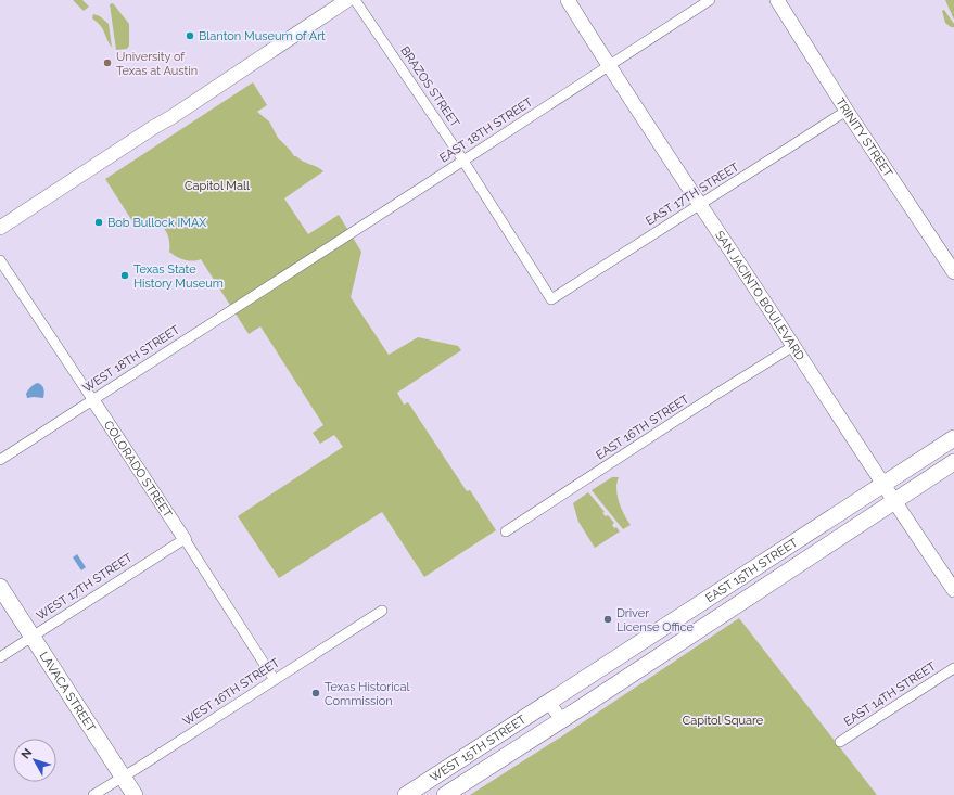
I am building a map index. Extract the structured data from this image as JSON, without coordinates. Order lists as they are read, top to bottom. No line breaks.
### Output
{"streets":{"main road":["TRINITY STREET","SAN JACINTO BOULEVARD","EAST 15TH STREET","LAVACA STREET","WEST 15TH STREET"],"street":["BRAZOS STREET","EAST 18TH STREET","EAST 17TH STREET","WEST 18TH STREET","EAST 16TH STREET","COLORADO STREET","WEST 17TH STREET","WEST 16TH STREET","EAST 14TH STREET"]},"crossings":[["BRAZOS STREET","EAST 18TH STREET"],["BRAZOS STREET","EAST 17TH STREET"],["EAST 18TH STREET","SAN JACINTO BOULEVARD"],["EAST 18TH STREET","WEST 18TH STREET"],["TRINITY STREET","EAST 17TH STREET"],["EAST 17TH STREET","SAN JACINTO BOULEVARD"],["SAN JACINTO BOULEVARD","EAST 16TH STREET"],["SAN JACINTO BOULEVARD","EAST 15TH STREET"],["WEST 18TH STREET","COLORADO STREET"],["COLORADO STREET","WEST 17TH STREET"],["COLORADO STREET","WEST 16TH STREET"],["EAST 15TH STREET","WEST 15TH STREET"],["WEST 17TH STREET","LAVACA STREET"],["LAVACA STREET","WEST 16TH STREET"]],"parks":["Capitol Mall","Capitol Square"],"places":["Blanton Museum of Art","University of Texas at Austin","Bob Bullock IMAX","Texas State History Museum","Driver License Office","Texas Historical Commission"],"north":"top left"}
